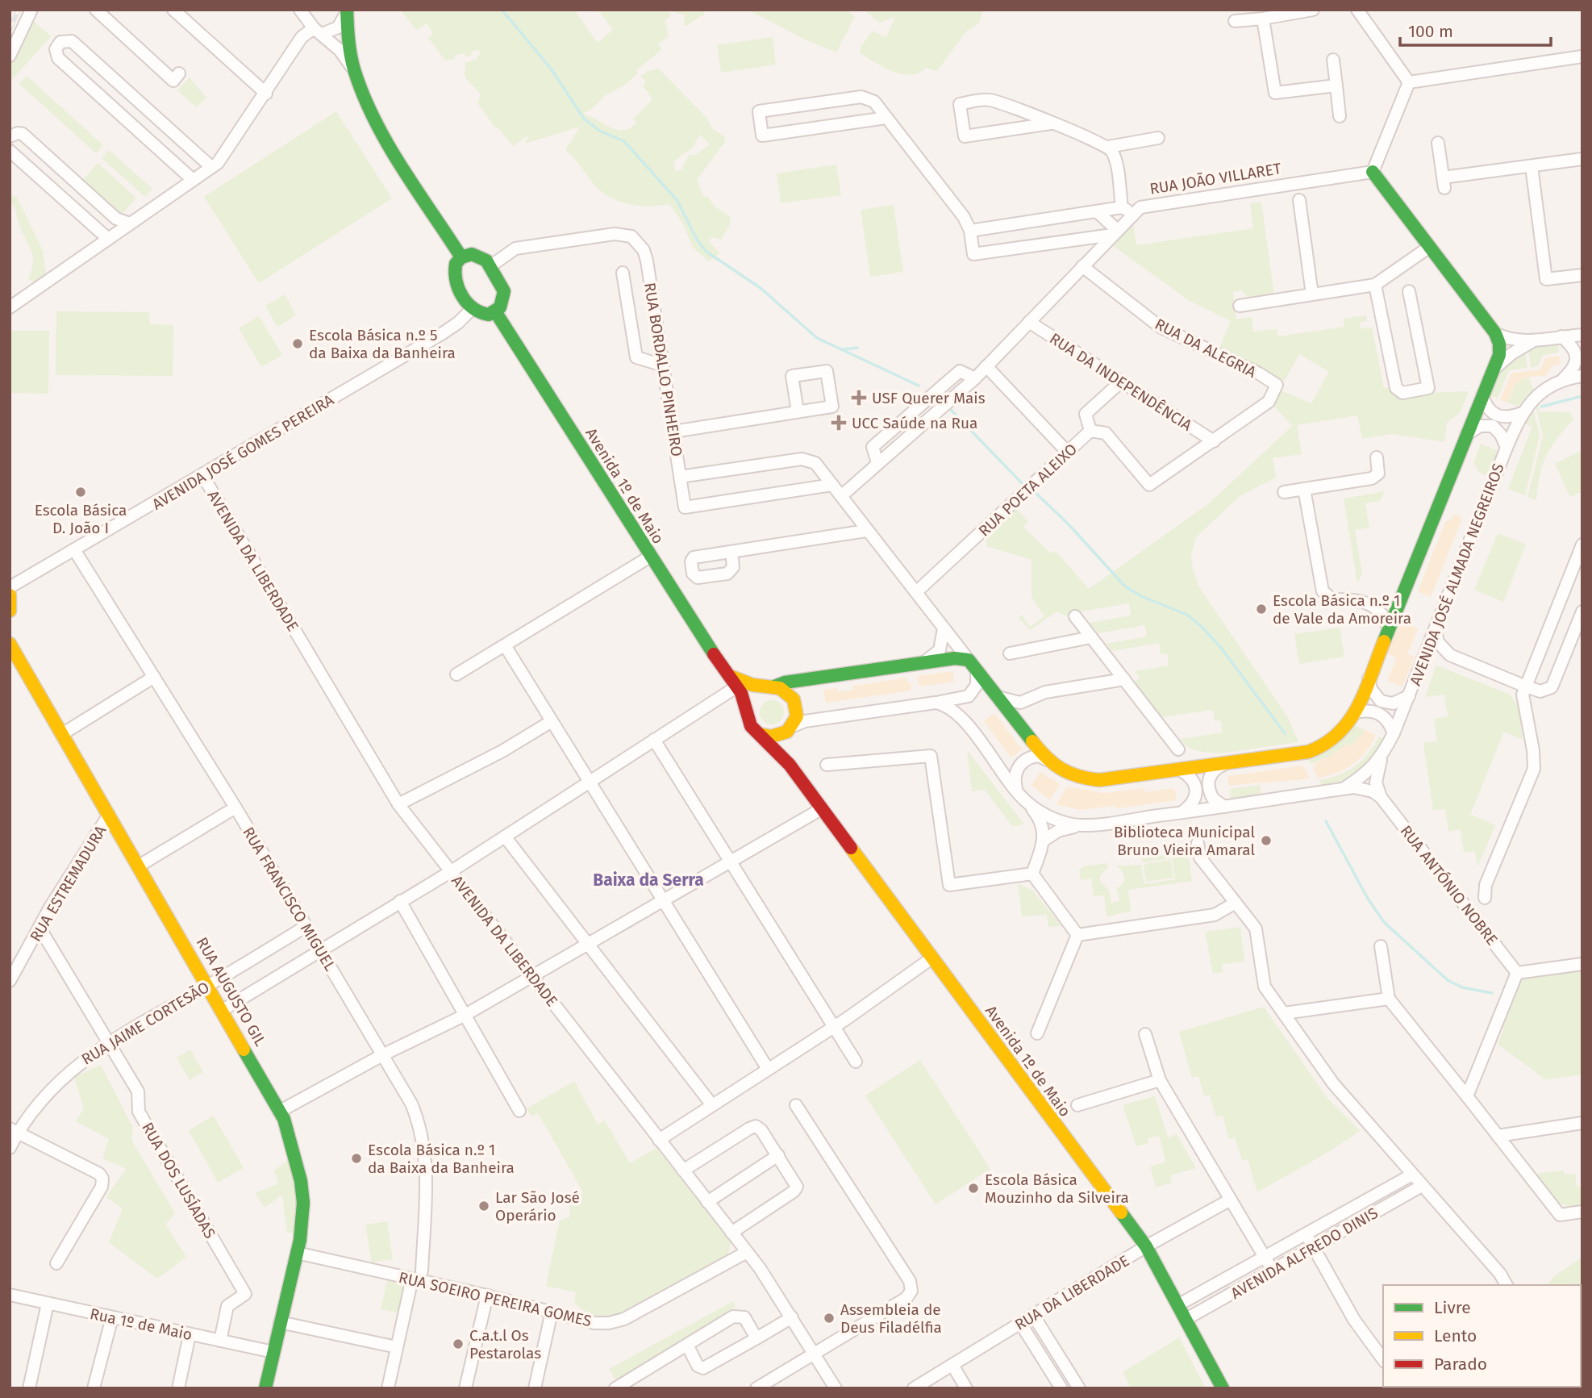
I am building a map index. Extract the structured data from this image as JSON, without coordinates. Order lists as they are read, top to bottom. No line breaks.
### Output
{"streets":{"main road":["Avenida 1º de Maio","RUA AUGUSTO GIL"],"street":["RUA JOÃO VILLARET","RUA DA ALEGRIA","RUA BORDALLO PINHEIRO","RUA DA INDEPENDÊNCIA","AVENIDA JOSÉ GOMES PEREIRA","RUA POETA ALEIXO","AVENIDA DA LIBERDADE","AVENIDA JOSÉ ALMADA NEGREIROS","RUA ESTREMADURA","RUA ANTÓNIO NOBRE","RUA FRANCISCO MIGUEL","RUA JAIME CORTESÃO","RUA DOS LUSÍADAS","AVENIDA ALFREDO DINIS","RUA DA LIBERDADE","RUA SOEIRO PEREIRA GOMES","Rua 1º de Maio"]},"crossings":[["RUA JOÃO VILLARET","RUA DA ALEGRIA"],["RUA JOÃO VILLARET","RUA DA INDEPENDÊNCIA"],["RUA DA ALEGRIA","RUA DA INDEPENDÊNCIA"],["RUA BORDALLO PINHEIRO","AVENIDA JOSÉ GOMES PEREIRA"],["RUA BORDALLO PINHEIRO","Avenida 1º de Maio"],["RUA DA INDEPENDÊNCIA","RUA POETA ALEIXO"],["AVENIDA JOSÉ GOMES PEREIRA","Avenida 1º de Maio"],["AVENIDA JOSÉ GOMES PEREIRA","AVENIDA DA LIBERDADE"],["AVENIDA JOSÉ GOMES PEREIRA","RUA FRANCISCO MIGUEL"],["Avenida 1º de Maio","AVENIDA ALFREDO DINIS"],["Avenida 1º de Maio","RUA DA LIBERDADE"],["AVENIDA DA LIBERDADE","RUA SOEIRO PEREIRA GOMES"],["RUA ESTREMADURA","RUA AUGUSTO GIL"],["RUA ESTREMADURA","RUA DOS LUSÍADAS"],["RUA FRANCISCO MIGUEL","RUA JAIME CORTESÃO"],["RUA FRANCISCO MIGUEL","RUA SOEIRO PEREIRA GOMES"],["RUA AUGUSTO GIL","RUA JAIME CORTESÃO"],["RUA AUGUSTO GIL","RUA SOEIRO PEREIRA GOMES"],["RUA AUGUSTO GIL","Rua 1º de Maio"],["RUA JAIME CORTESÃO","RUA DOS LUSÍADAS"],["RUA DOS LUSÍADAS","Rua 1º de Maio"]],"districts":["Baixa da Serra"],"places":{"other":["Escola Básica n.º 5 da Baixa da Banheira","Escola Básica D. João I","Escola Básica n.º 1 de Vale da Amoreira","Biblioteca Municipal Bruno Vieira Amaral","Escola Básica n.º 1 da Baixa da Banheira","Escola Básica Mouzinho da Silveira","Lar São José Operário","Assembleia de Deus Filadélfia","C.a.t.l Os Pestarolas"],"health":["USF Querer Mais","UCC Saúde na Rua"]},"legend":["Livre","Lento","Parado"],"scale_bar":"100 m"}
